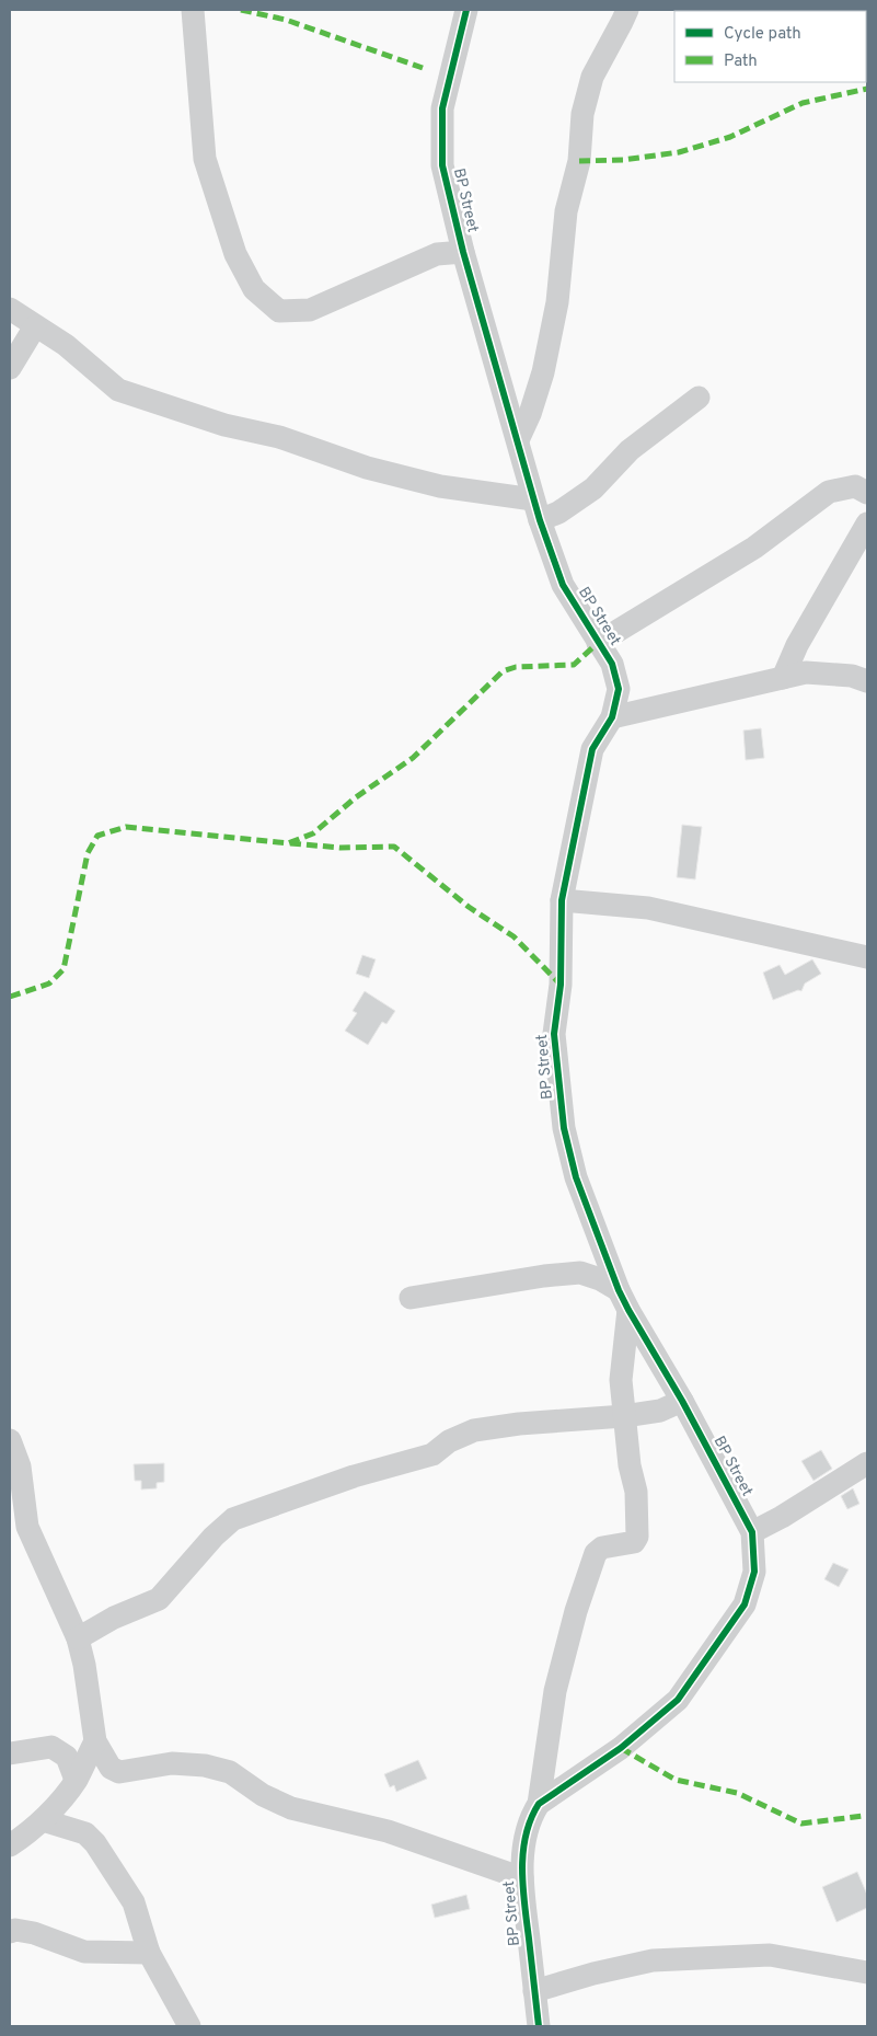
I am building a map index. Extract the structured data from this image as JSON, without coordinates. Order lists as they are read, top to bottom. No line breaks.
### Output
{"streets":{"street":["BP Street"]},"legend":["Cycle path","Path"]}
